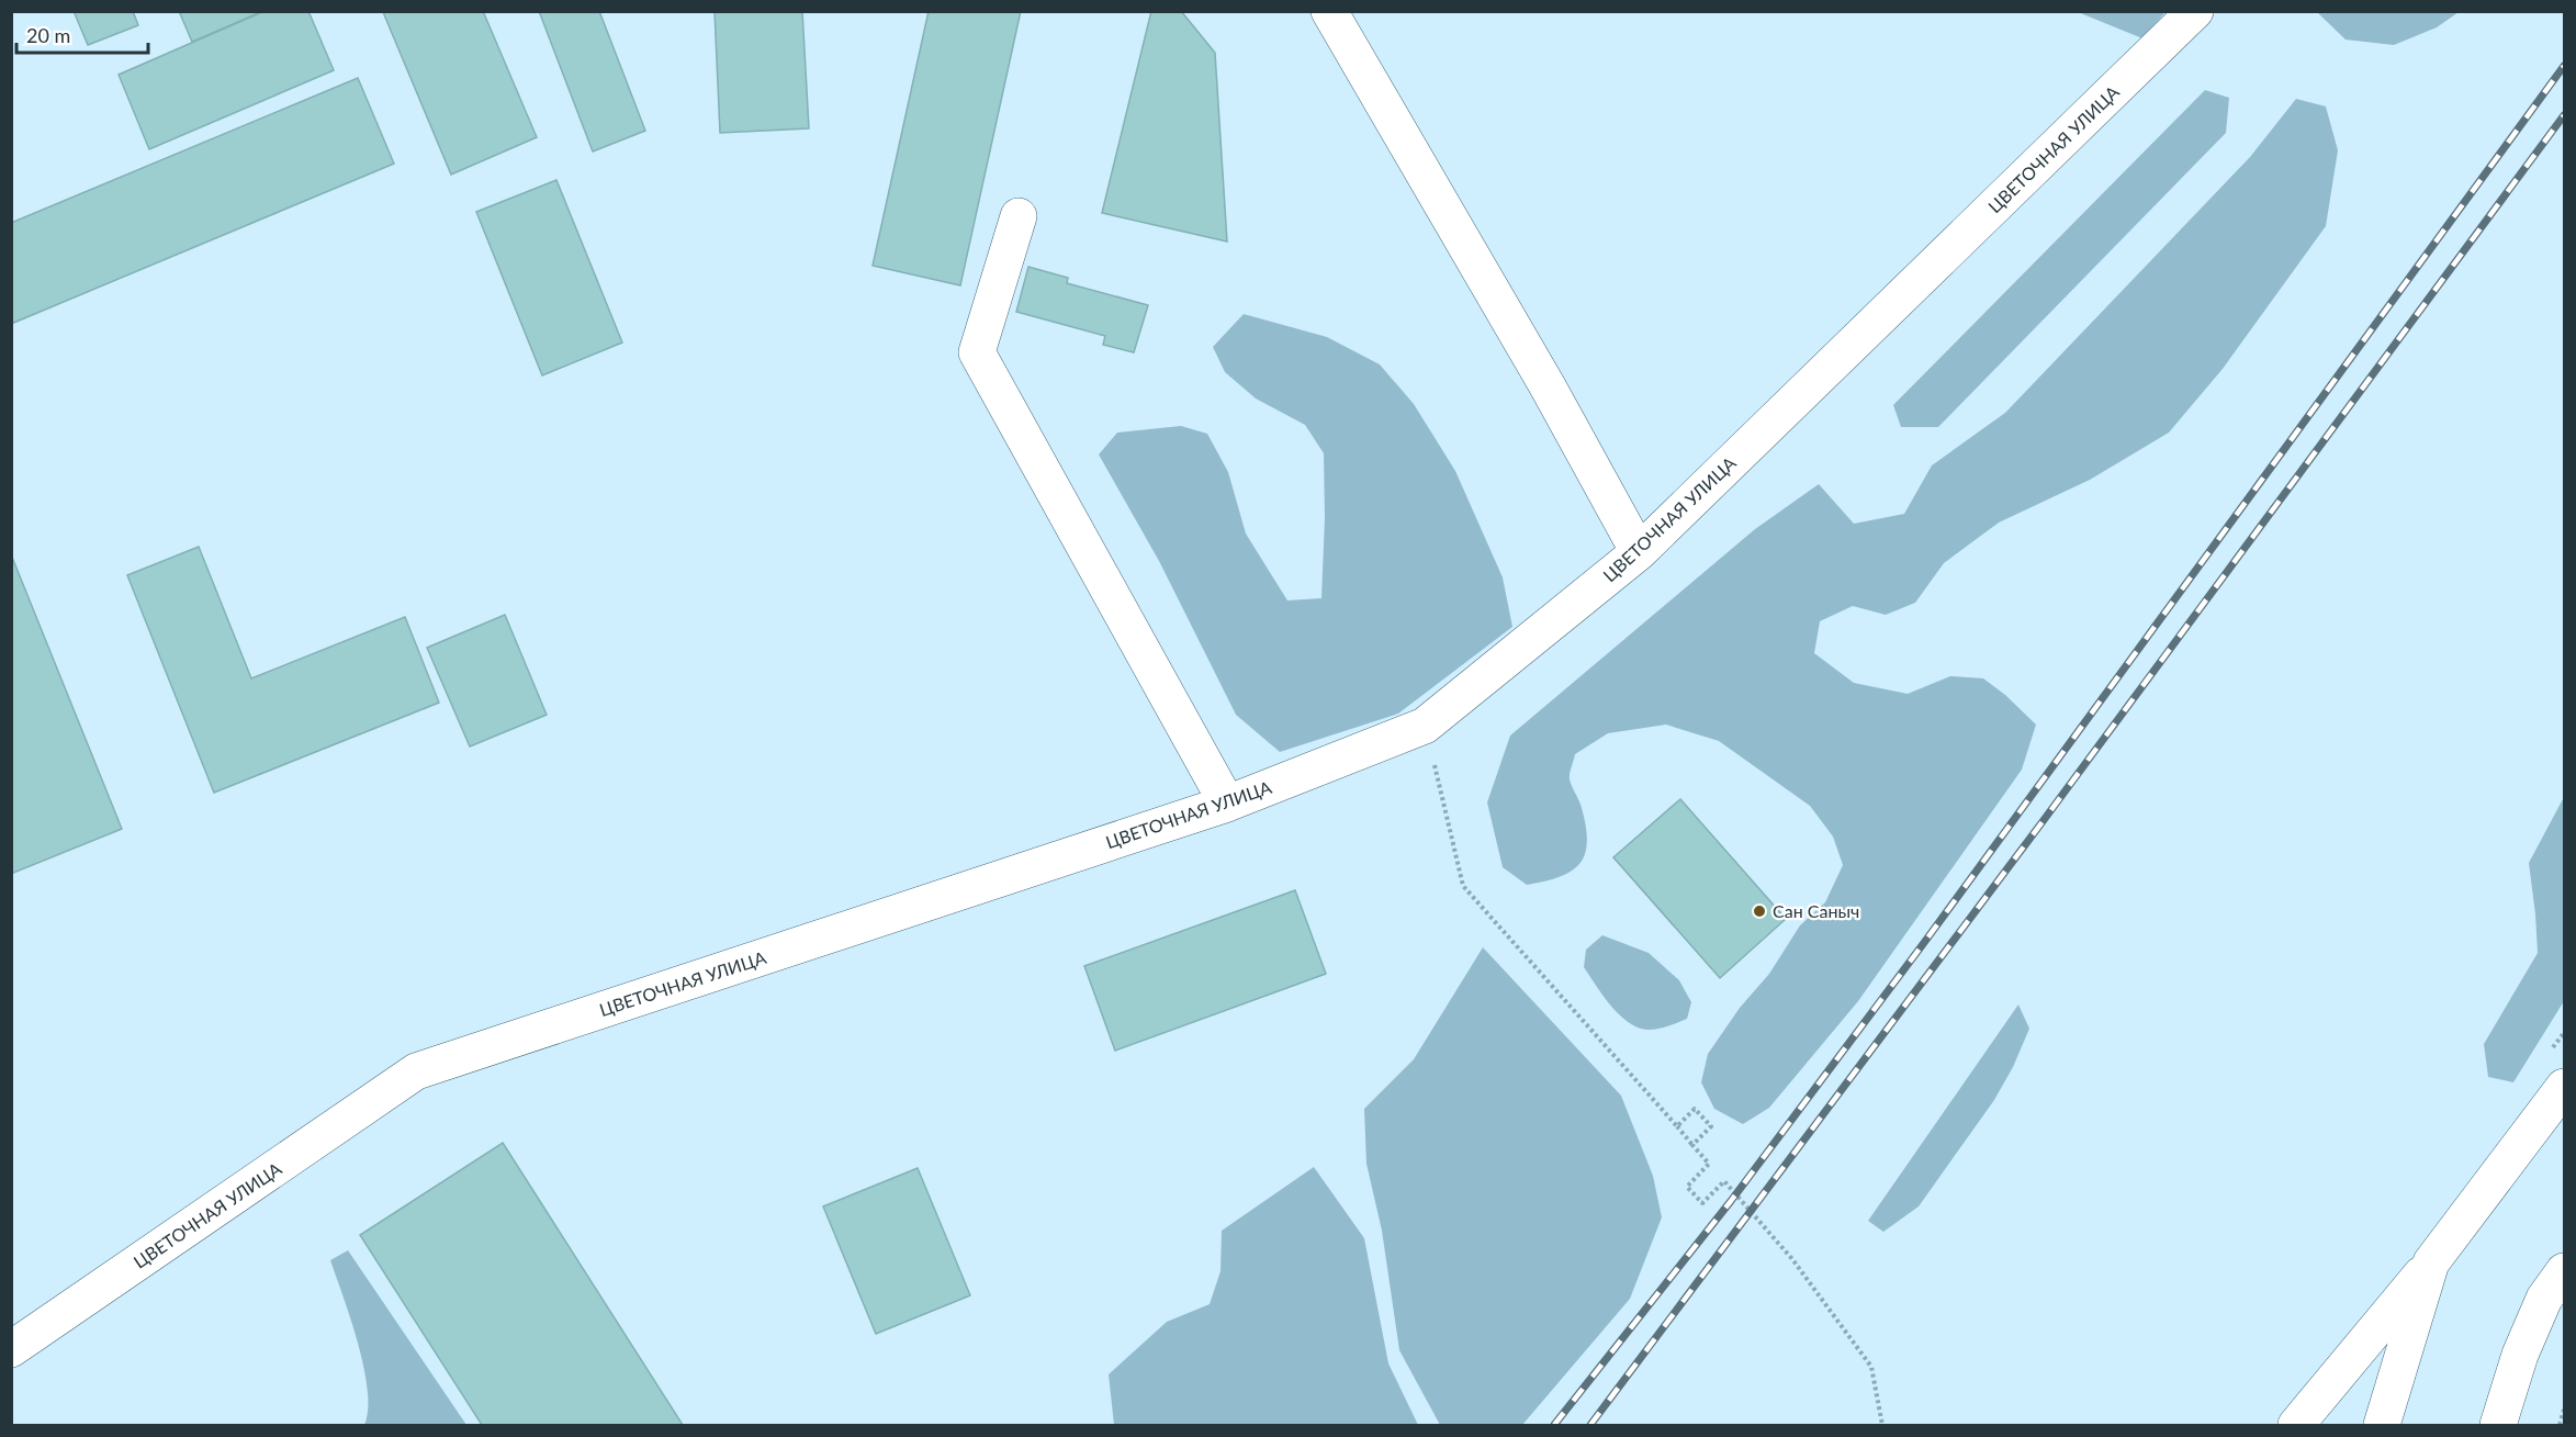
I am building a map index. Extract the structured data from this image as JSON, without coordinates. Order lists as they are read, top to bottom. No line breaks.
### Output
{"streets":{"street":["ЦВЕТОЧНАЯ УЛИЦА"]},"places":["Сан Саныч"],"scale_bar":"20 m"}
